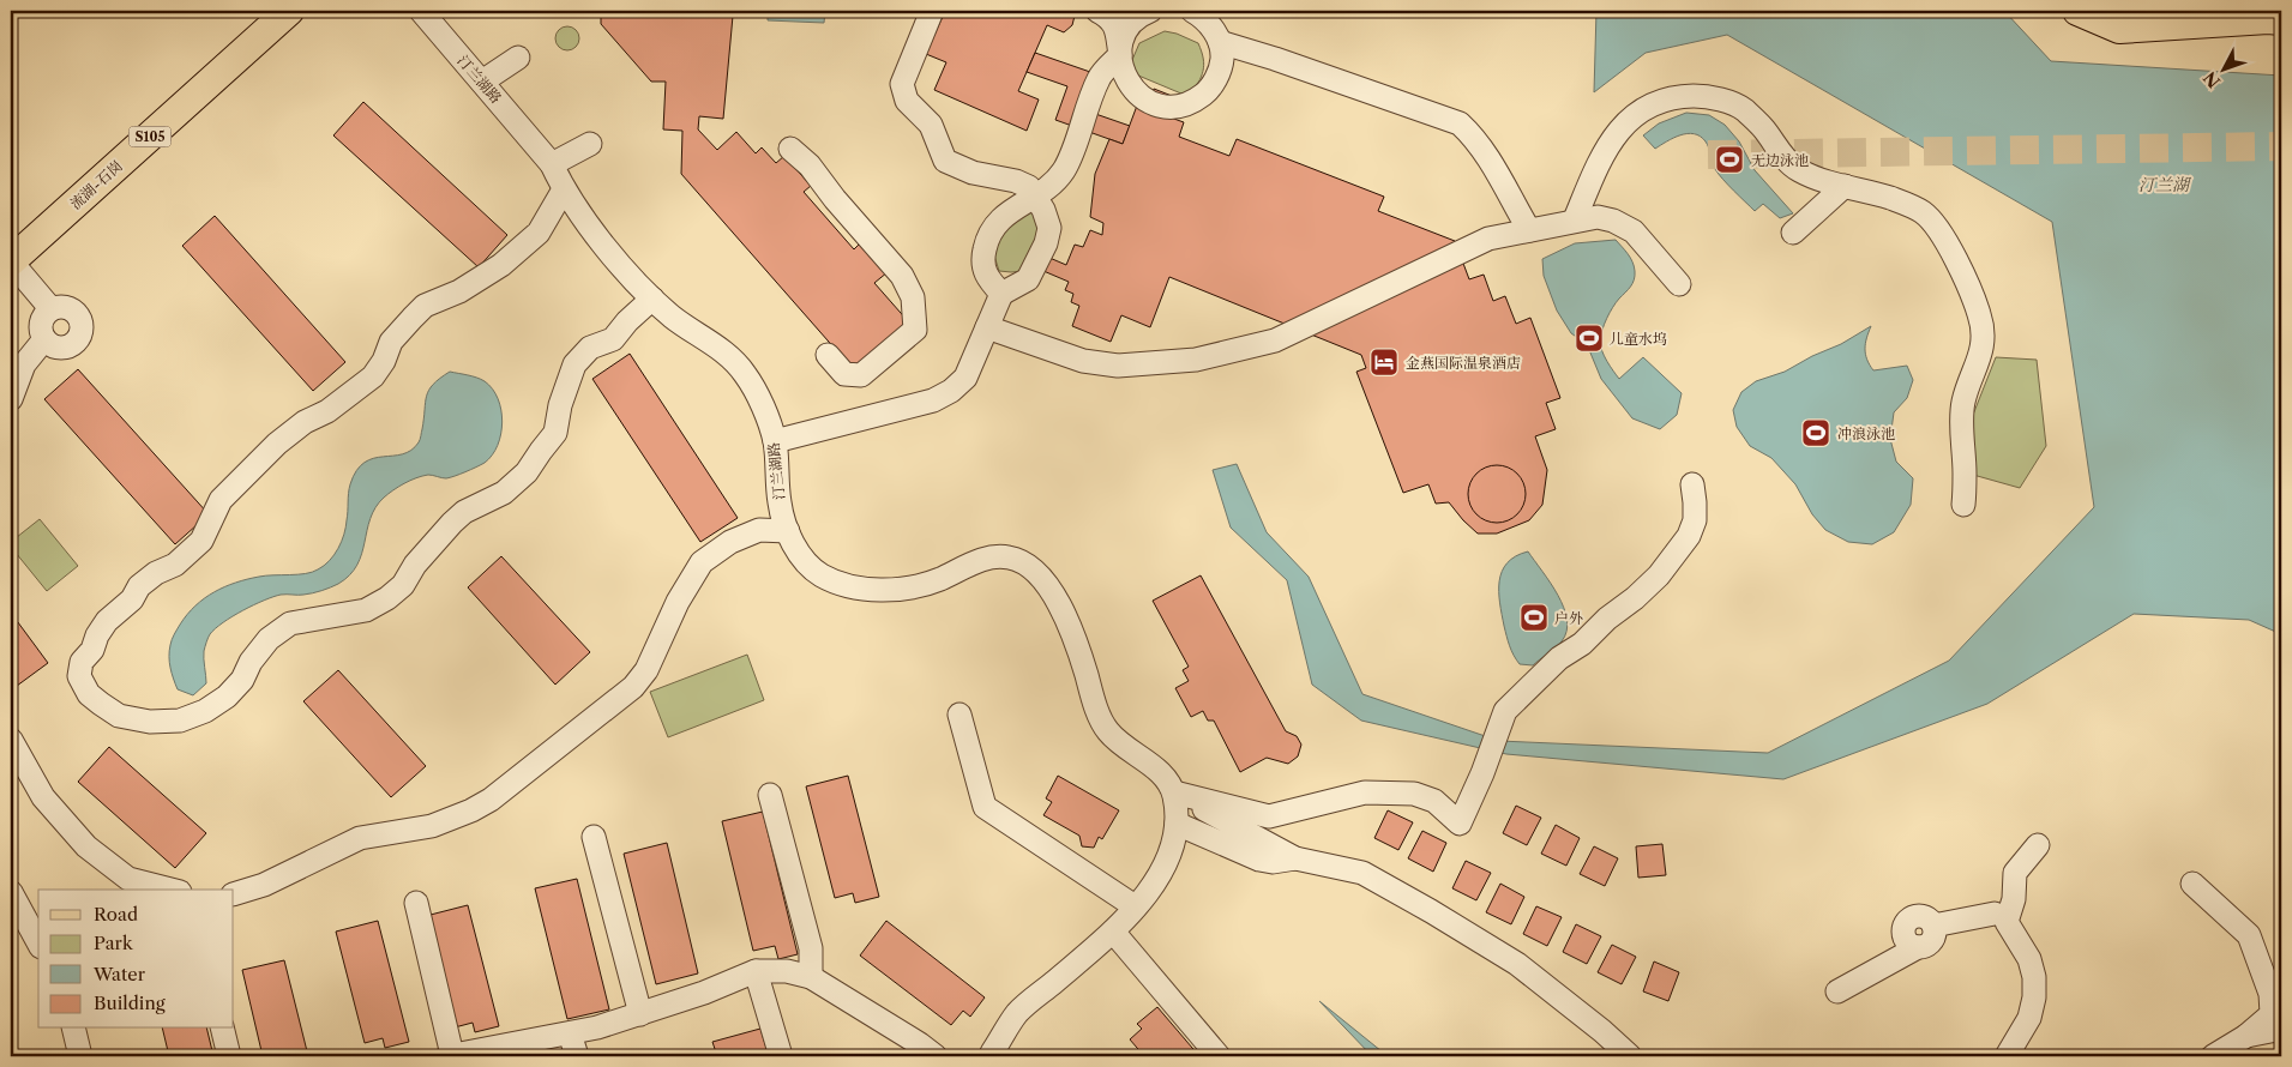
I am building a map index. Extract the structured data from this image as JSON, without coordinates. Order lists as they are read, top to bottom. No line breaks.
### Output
{"streets":{"main road":["S105","流湖-石岗"],"street":["汀兰湖路"]},"water":["汀兰湖"],"places":{"sports":["无边泳池","儿童水坞","冲浪泳池","户外"],"hotel":["金燕国际温泉酒店"]},"legend":["Road","Park","Water","Building"],"north":"bottom left"}
